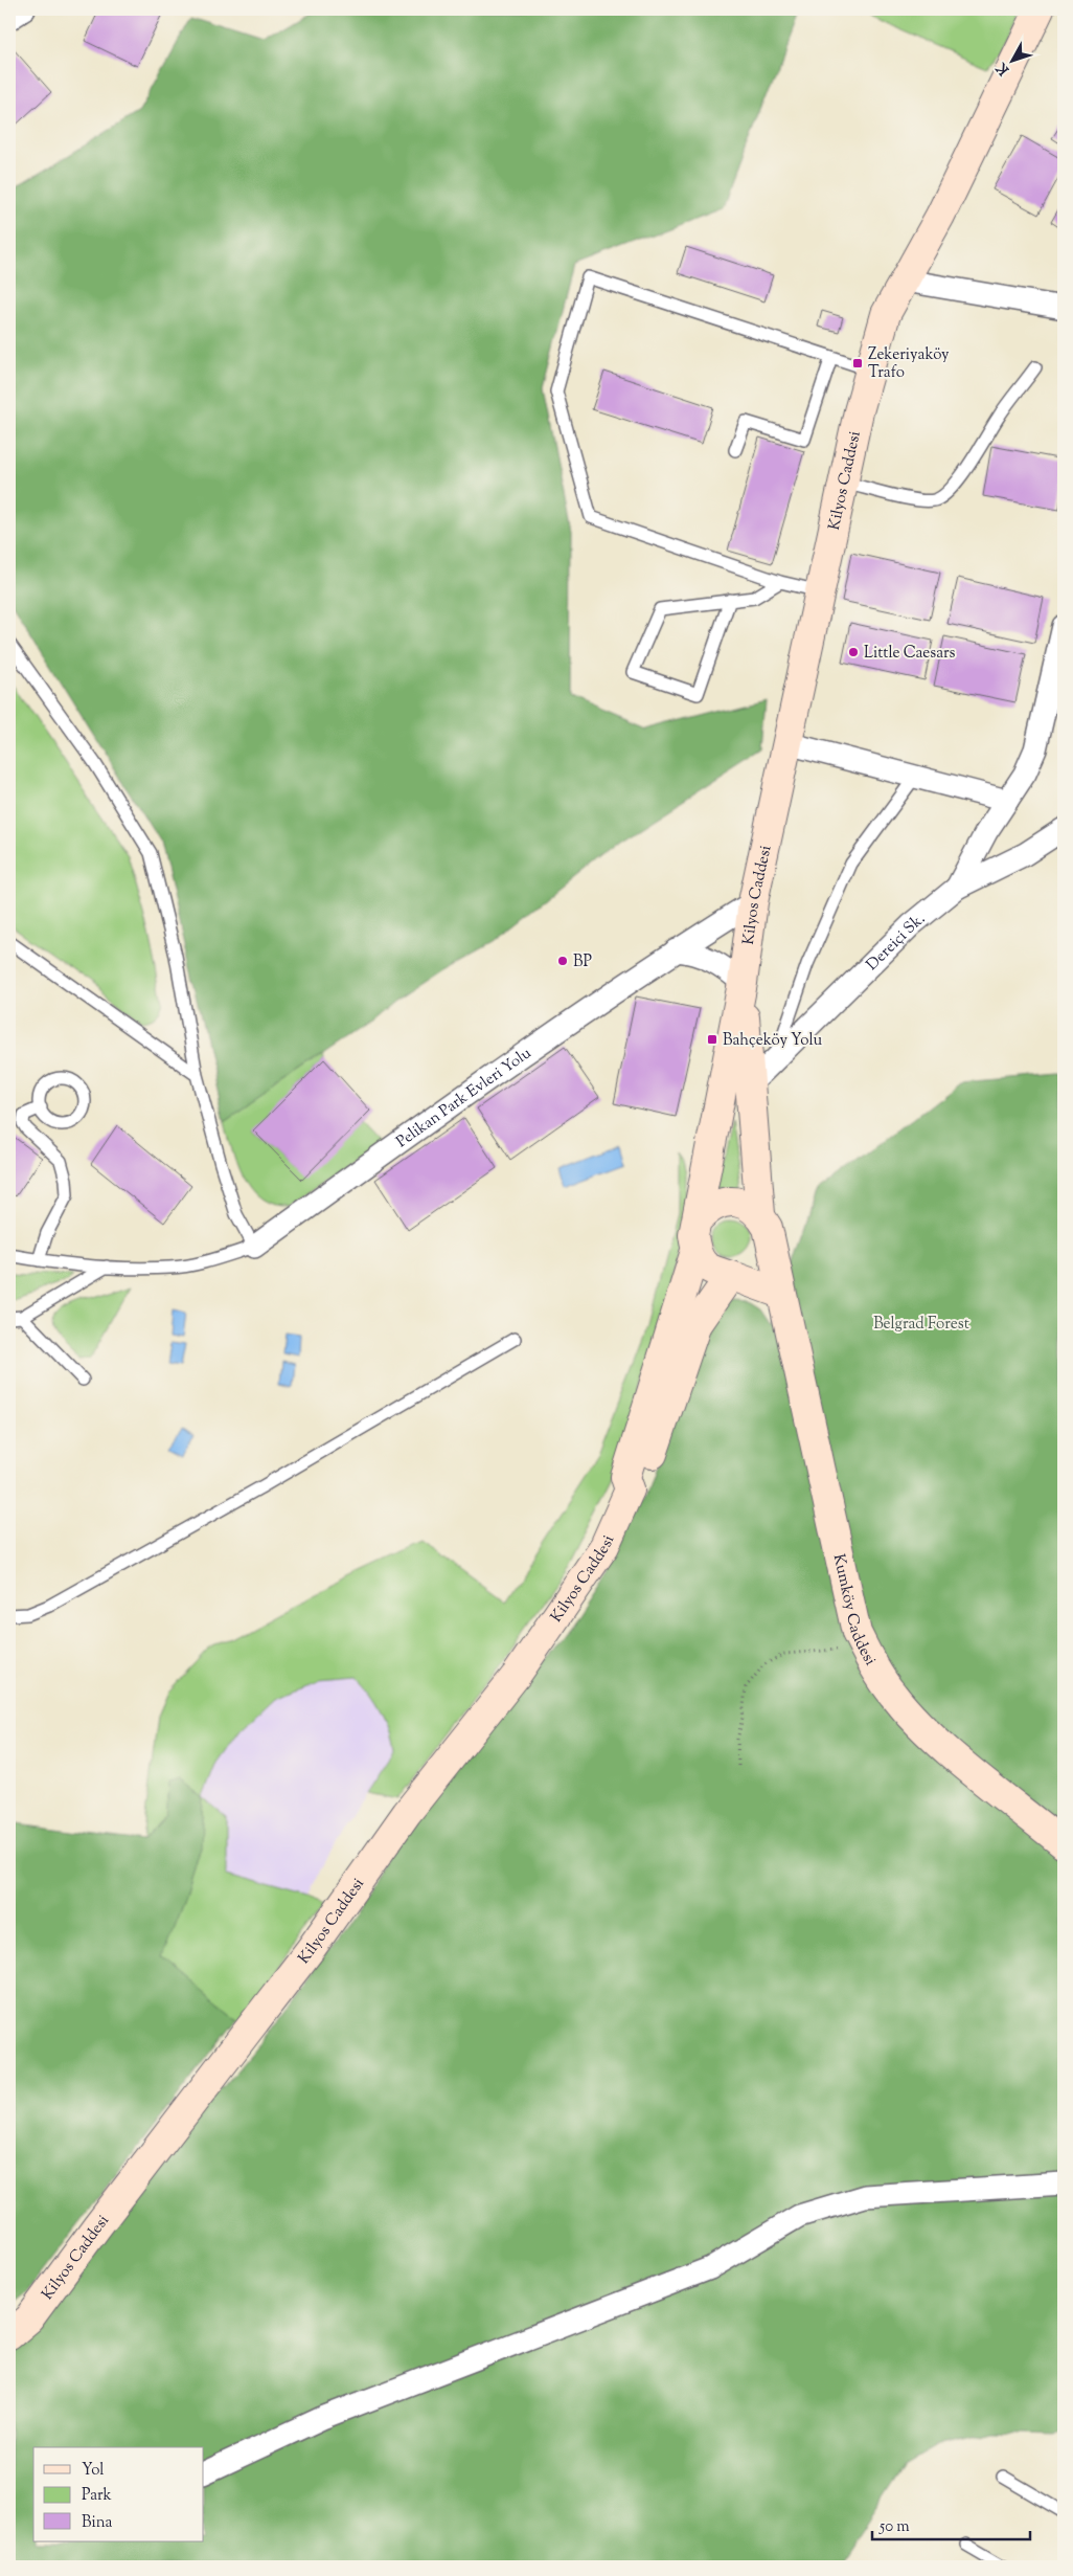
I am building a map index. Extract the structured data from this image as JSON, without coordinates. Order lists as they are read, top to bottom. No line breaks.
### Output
{"streets":{"street":["Kilyos Caddesi","Dereiçi Sk.","Pelikan Park Evleri Yolu","Kumköy Caddesi"]},"crossings":[["Kilyos Caddesi","Pelikan Park Evleri Yolu"]],"parks":["Belgrad Forest"],"places":{"transit":["Zekeriyaköy Trafo","Bahçeköy Yolu"],"other":["Little Caesars","BP"]},"legend":["Yol","Park","Bina"],"scale_bar":"50 m","north":"bottom left"}
